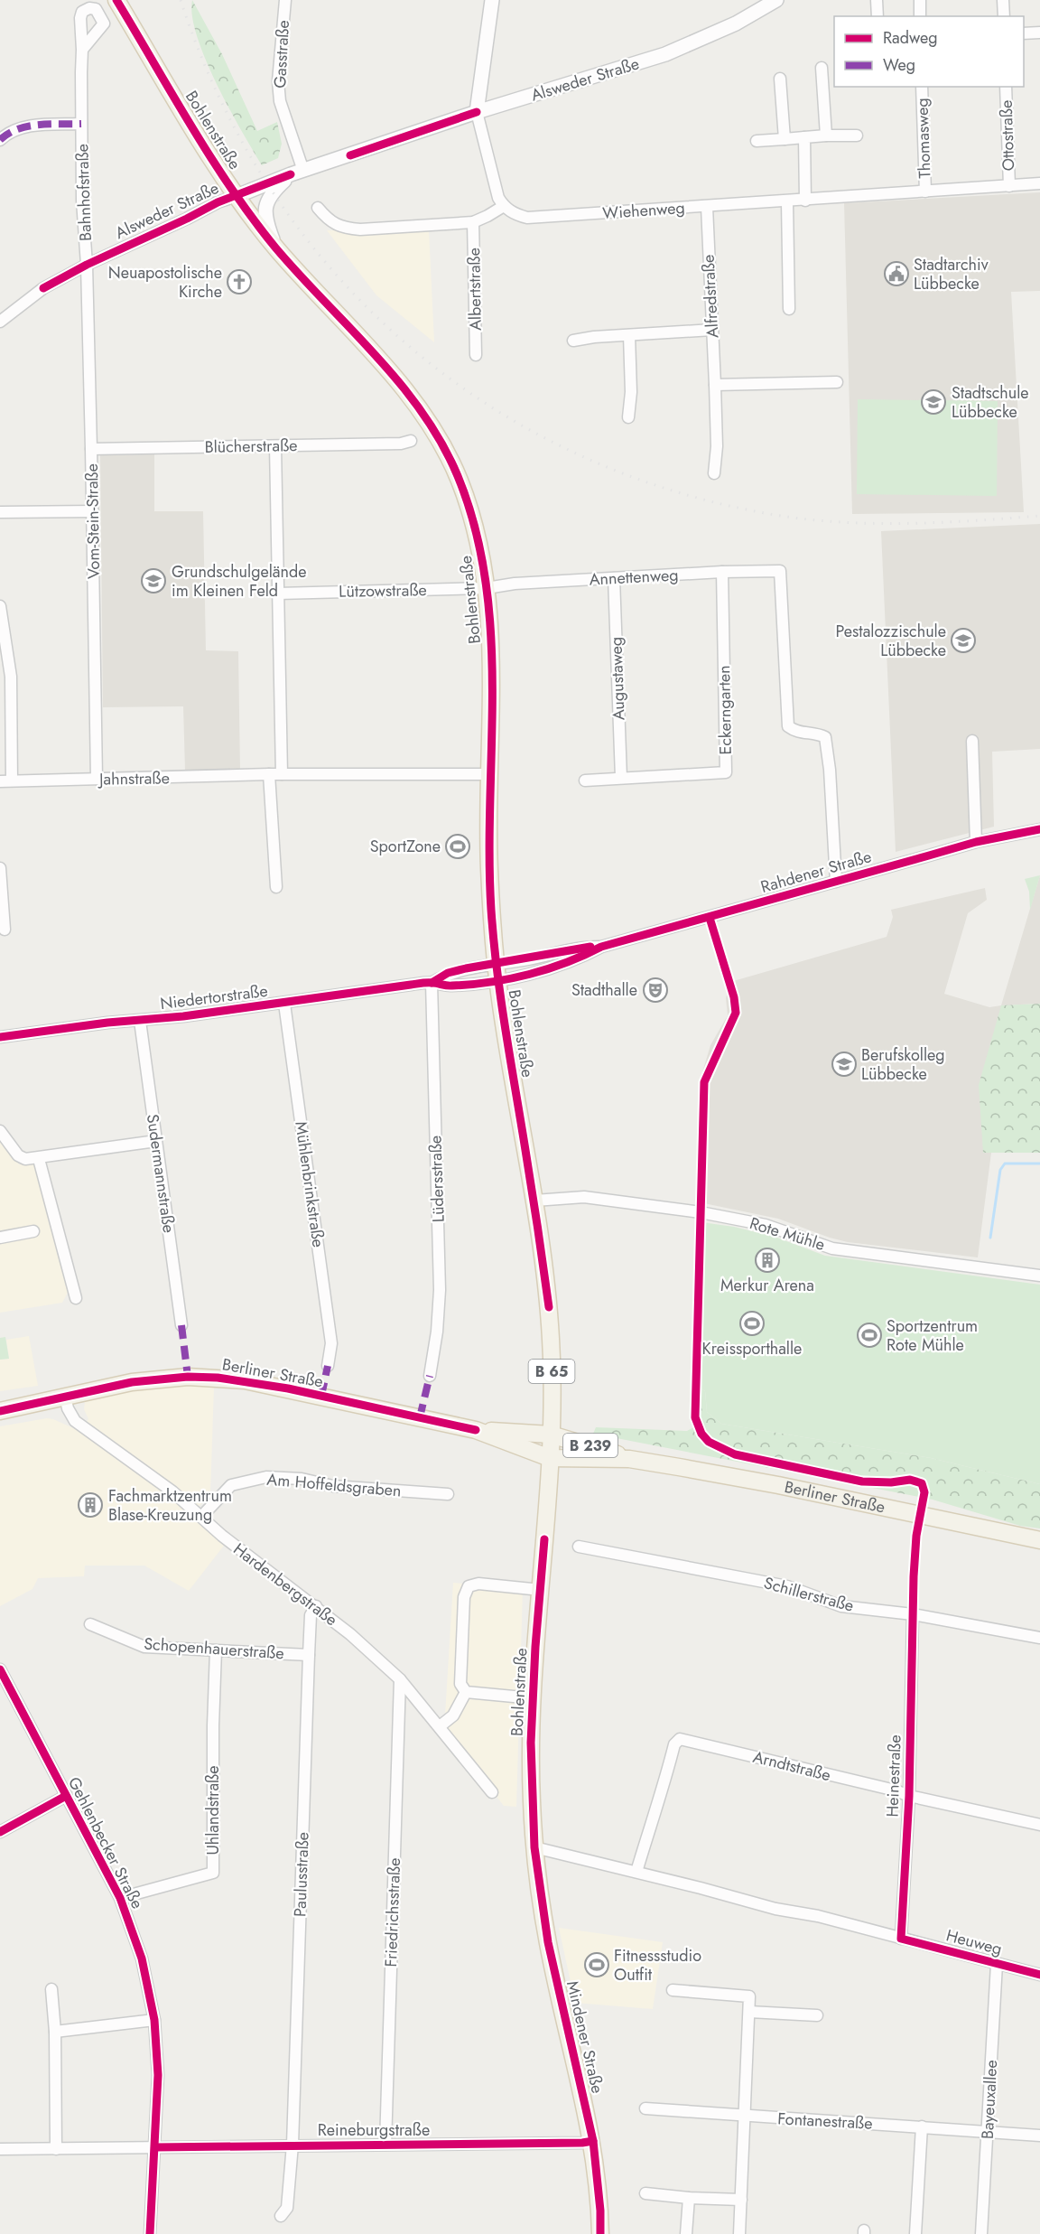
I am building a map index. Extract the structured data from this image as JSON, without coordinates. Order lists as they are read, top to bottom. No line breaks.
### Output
{"streets":{"main road":["Bohlenstraße","B 65","Berliner Straße","B 239","Mindener Straße"],"street":["Gasstraße","Alsweder Straße","Ottostraße","Thomasweg","Bahnhofstraße","Wiehenweg","Albertstraße","Alfredstraße","Blücherstraße","Vom-Stein-Straße","Annettenweg","Lützowstraße","Augustaweg","Eckerngarten","Jahnstraße","Rahdener Straße","Niedertorstraße","Sudermannstraße","Lüdersstraße","Mühlenbrinkstraße","Rote Mühle","Am Hoffeldsgraben","Hardenbergstraße","Schillerstraße","Schopenhauerstraße","Arndtstraße","Heinestraße","Uhlandstraße","Gehlenbecker Straße","Paulusstraße","Friedrichsstraße","Heuweg","Bayeuxallee","Fontanestraße","Reineburgstraße"]},"crossings":[["Gasstraße","Alsweder Straße"],["Alsweder Straße","Bohlenstraße"],["Alsweder Straße","Bahnhofstraße"],["Alsweder Straße","Vom-Stein-Straße"],["Bohlenstraße","Annettenweg"],["Bohlenstraße","Lützowstraße"],["Bohlenstraße","Jahnstraße"],["Bohlenstraße","Rahdener Straße"],["Bohlenstraße","Niedertorstraße"],["Bohlenstraße","Rote Mühle"],["Bohlenstraße","Berliner Straße"],["Bohlenstraße","Heuweg"],["Bohlenstraße","Mindener Straße"],["Ottostraße","Wiehenweg"],["Thomasweg","Wiehenweg"],["Bahnhofstraße","Vom-Stein-Straße"],["Wiehenweg","Alfredstraße"],["Blücherstraße","Vom-Stein-Straße"],["Vom-Stein-Straße","Jahnstraße"],["Annettenweg","Lützowstraße"],["Annettenweg","Augustaweg"],["Annettenweg","Eckerngarten"],["Annettenweg","Rahdener Straße"],["Augustaweg","Eckerngarten"],["Rahdener Straße","Niedertorstraße"],["Niedertorstraße","Sudermannstraße"],["Niedertorstraße","Lüdersstraße"],["Niedertorstraße","Mühlenbrinkstraße"],["Berliner Straße","Hardenbergstraße"],["Am Hoffeldsgraben","Hardenbergstraße"],["Hardenbergstraße","Paulusstraße"],["Hardenbergstraße","Friedrichsstraße"],["Schillerstraße","Heinestraße"],["Schopenhauerstraße","Uhlandstraße"],["Schopenhauerstraße","Paulusstraße"],["Arndtstraße","Heinestraße"],["Arndtstraße","Heuweg"],["Heinestraße","Heuweg"],["Uhlandstraße","Gehlenbecker Straße"],["Gehlenbecker Straße","Reineburgstraße"],["Paulusstraße","Reineburgstraße"],["Friedrichsstraße","Reineburgstraße"],["Heuweg","Mindener Straße"],["Heuweg","Bayeuxallee"],["Mindener Straße","Reineburgstraße"],["Bayeuxallee","Fontanestraße"]],"places":{"public building":["Stadtarchiv Lübbecke"],"church":["Neuapostolische Kirche"],"school or university":["Stadtschule Lübbecke","Grundschulgelände im Kleinen Feld","Pestalozzischule Lübbecke","Berufskolleg Lübbecke"],"sports":["SportZone","Kreissporthalle","Sportzentrum Rote Mühle","Fitnessstudio Outfit"],"theatre":["Stadthalle"],"building":["Merkur Arena","Fachmarktzentrum Blase-Kreuzung"]},"legend":["Radweg","Weg"]}
